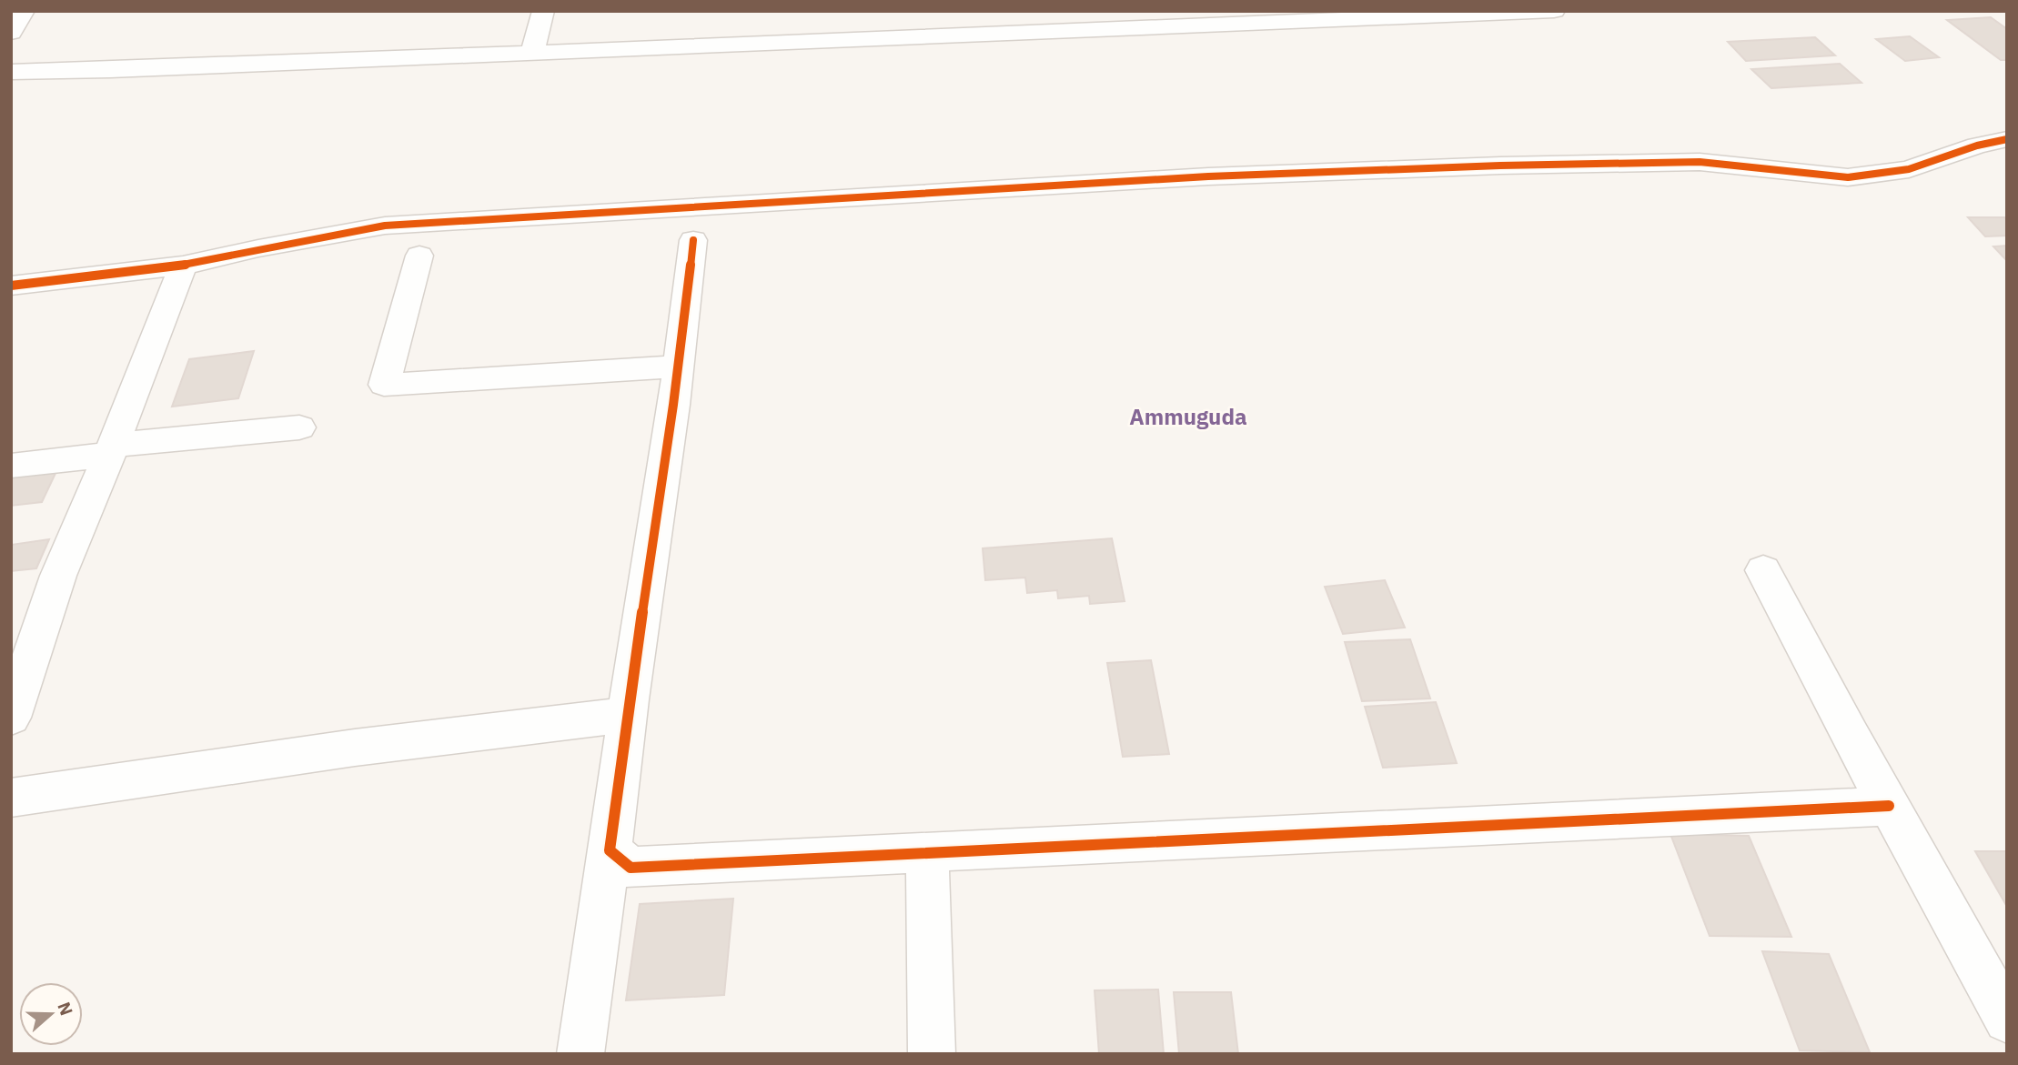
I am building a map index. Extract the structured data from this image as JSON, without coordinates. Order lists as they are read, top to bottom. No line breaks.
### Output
{"districts":["Ammuguda"],"north":"right"}
